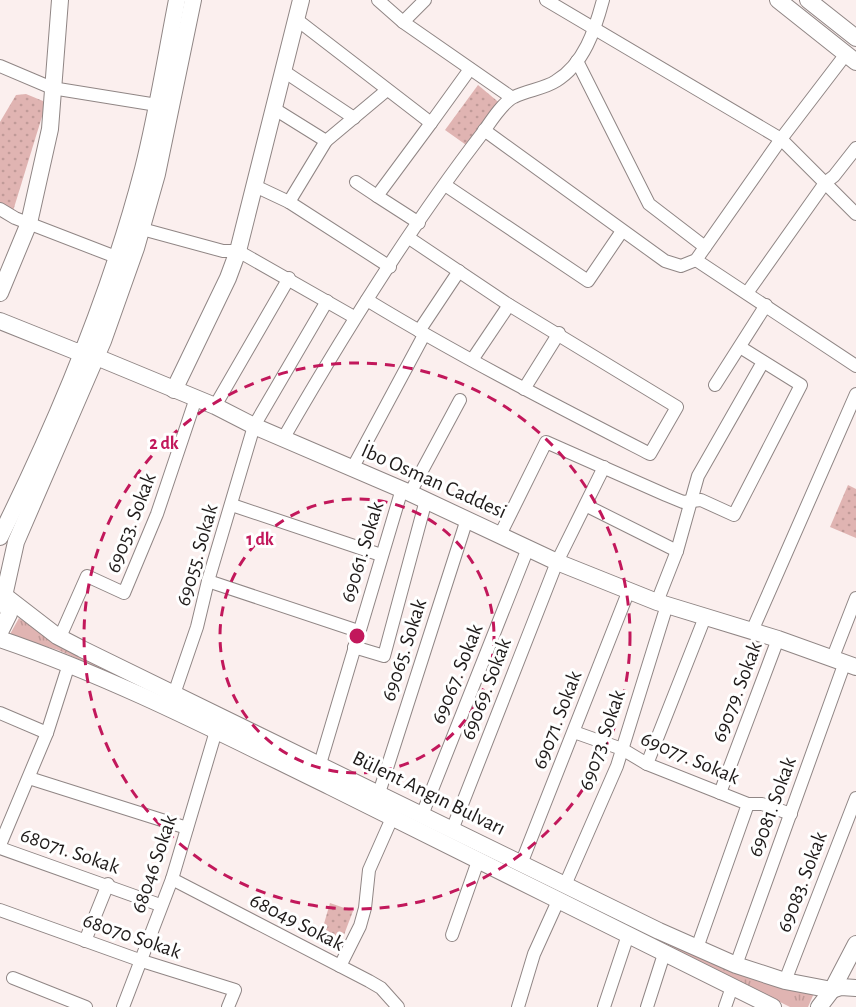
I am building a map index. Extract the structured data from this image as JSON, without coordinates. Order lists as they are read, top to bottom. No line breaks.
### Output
{"streets":{"main road":["İbo Osman Caddesi","Bülent Angın Bulvarı"],"street":["69053. Sokak","69061. Sokak","69055. Sokak","69065. Sokak","69067. Sokak","69069. Sokak","69079. Sokak","69071. Sokak","69073. Sokak","69077. Sokak","69081. Sokak","68071. Sokak","68046 Sokak","69083. Sokak","68049 Sokak","68070 Sokak"]},"crossings":[["İbo Osman Caddesi","69053. Sokak"],["İbo Osman Caddesi","69061. Sokak"],["İbo Osman Caddesi","69055. Sokak"],["İbo Osman Caddesi","69065. Sokak"],["İbo Osman Caddesi","69067. Sokak"],["İbo Osman Caddesi","69069. Sokak"],["İbo Osman Caddesi","69079. Sokak"],["İbo Osman Caddesi","69071. Sokak"],["İbo Osman Caddesi","69073. Sokak"],["İbo Osman Caddesi","69081. Sokak"],["69053. Sokak","Bülent Angın Bulvarı"],["69061. Sokak","Bülent Angın Bulvarı"],["69055. Sokak","Bülent Angın Bulvarı"],["69065. Sokak","Bülent Angın Bulvarı"],["69067. Sokak","Bülent Angın Bulvarı"],["69069. Sokak","Bülent Angın Bulvarı"],["69079. Sokak","69077. Sokak"],["69071. Sokak","69077. Sokak"],["69071. Sokak","Bülent Angın Bulvarı"],["69073. Sokak","69077. Sokak"],["69073. Sokak","Bülent Angın Bulvarı"],["69077. Sokak","Bülent Angın Bulvarı"],["Bülent Angın Bulvarı","69081. Sokak"],["Bülent Angın Bulvarı","68046 Sokak"],["Bülent Angın Bulvarı","69083. Sokak"],["68071. Sokak","68046 Sokak"],["68046 Sokak","68049 Sokak"],["68046 Sokak","68070 Sokak"]],"rings":["2 dk","1 dk"]}
